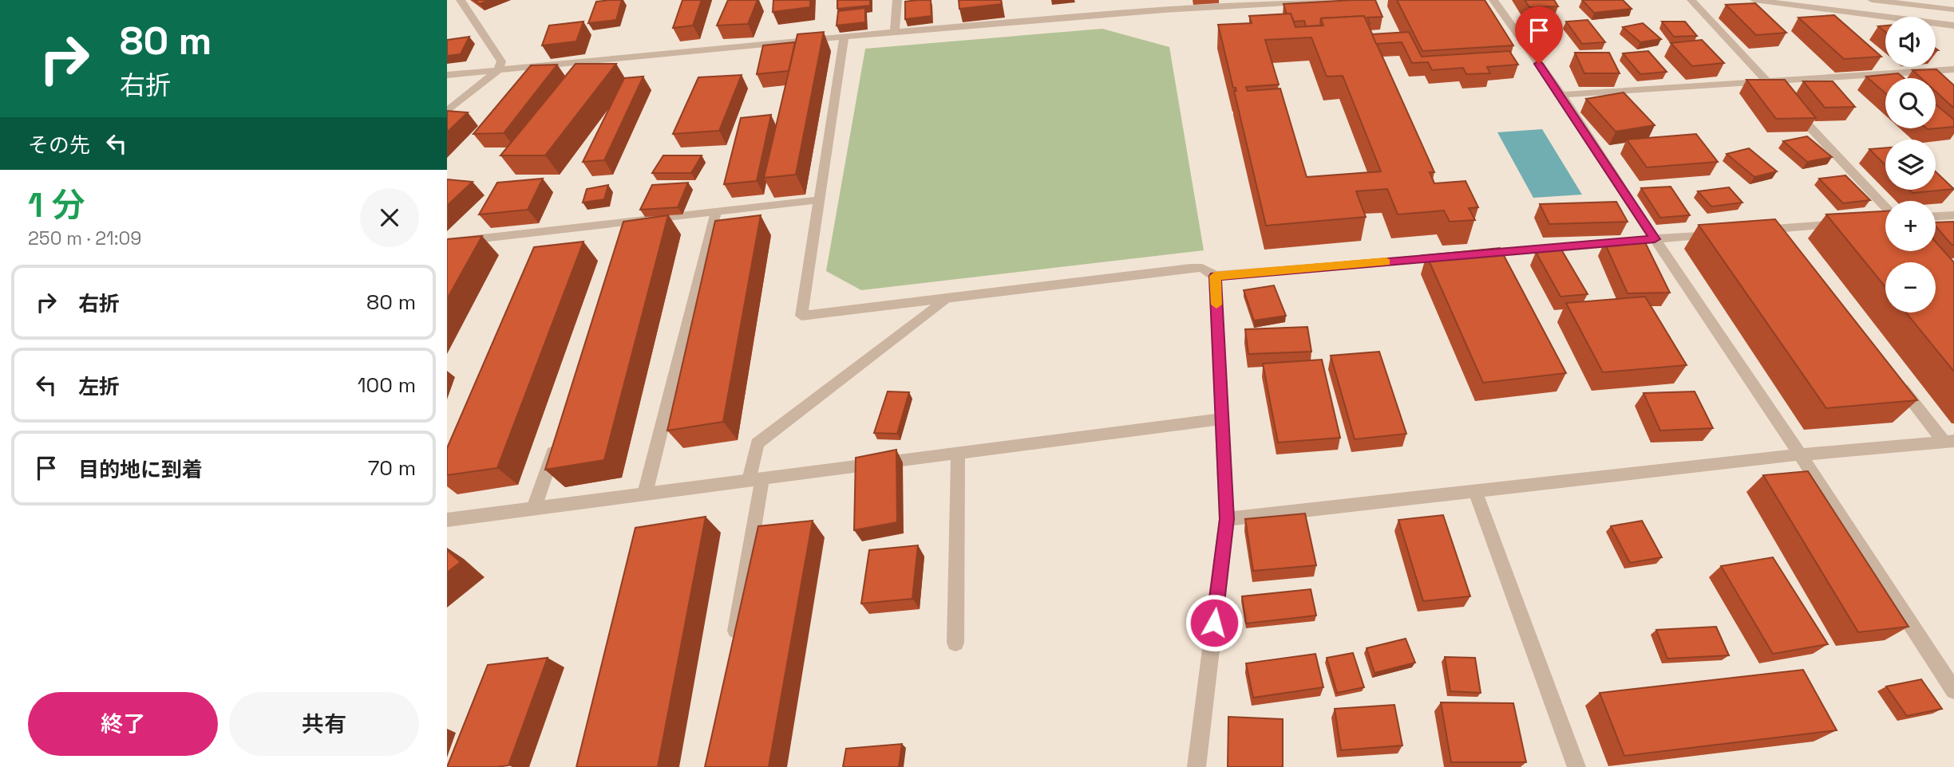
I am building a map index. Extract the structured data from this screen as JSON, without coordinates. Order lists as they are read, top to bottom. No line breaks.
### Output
{"page":{"turn":["80 m","右折"],"map_buttons":["+","−"],"then":"その先","heading":["1 分","250 m · 21:09"],"list":[{"name":"右折","value":"80 m"},{"name":"左折","value":"100 m"},{"name":"目的地に到着","value":"70 m"}],"buttons":["終了","共有"]}}
